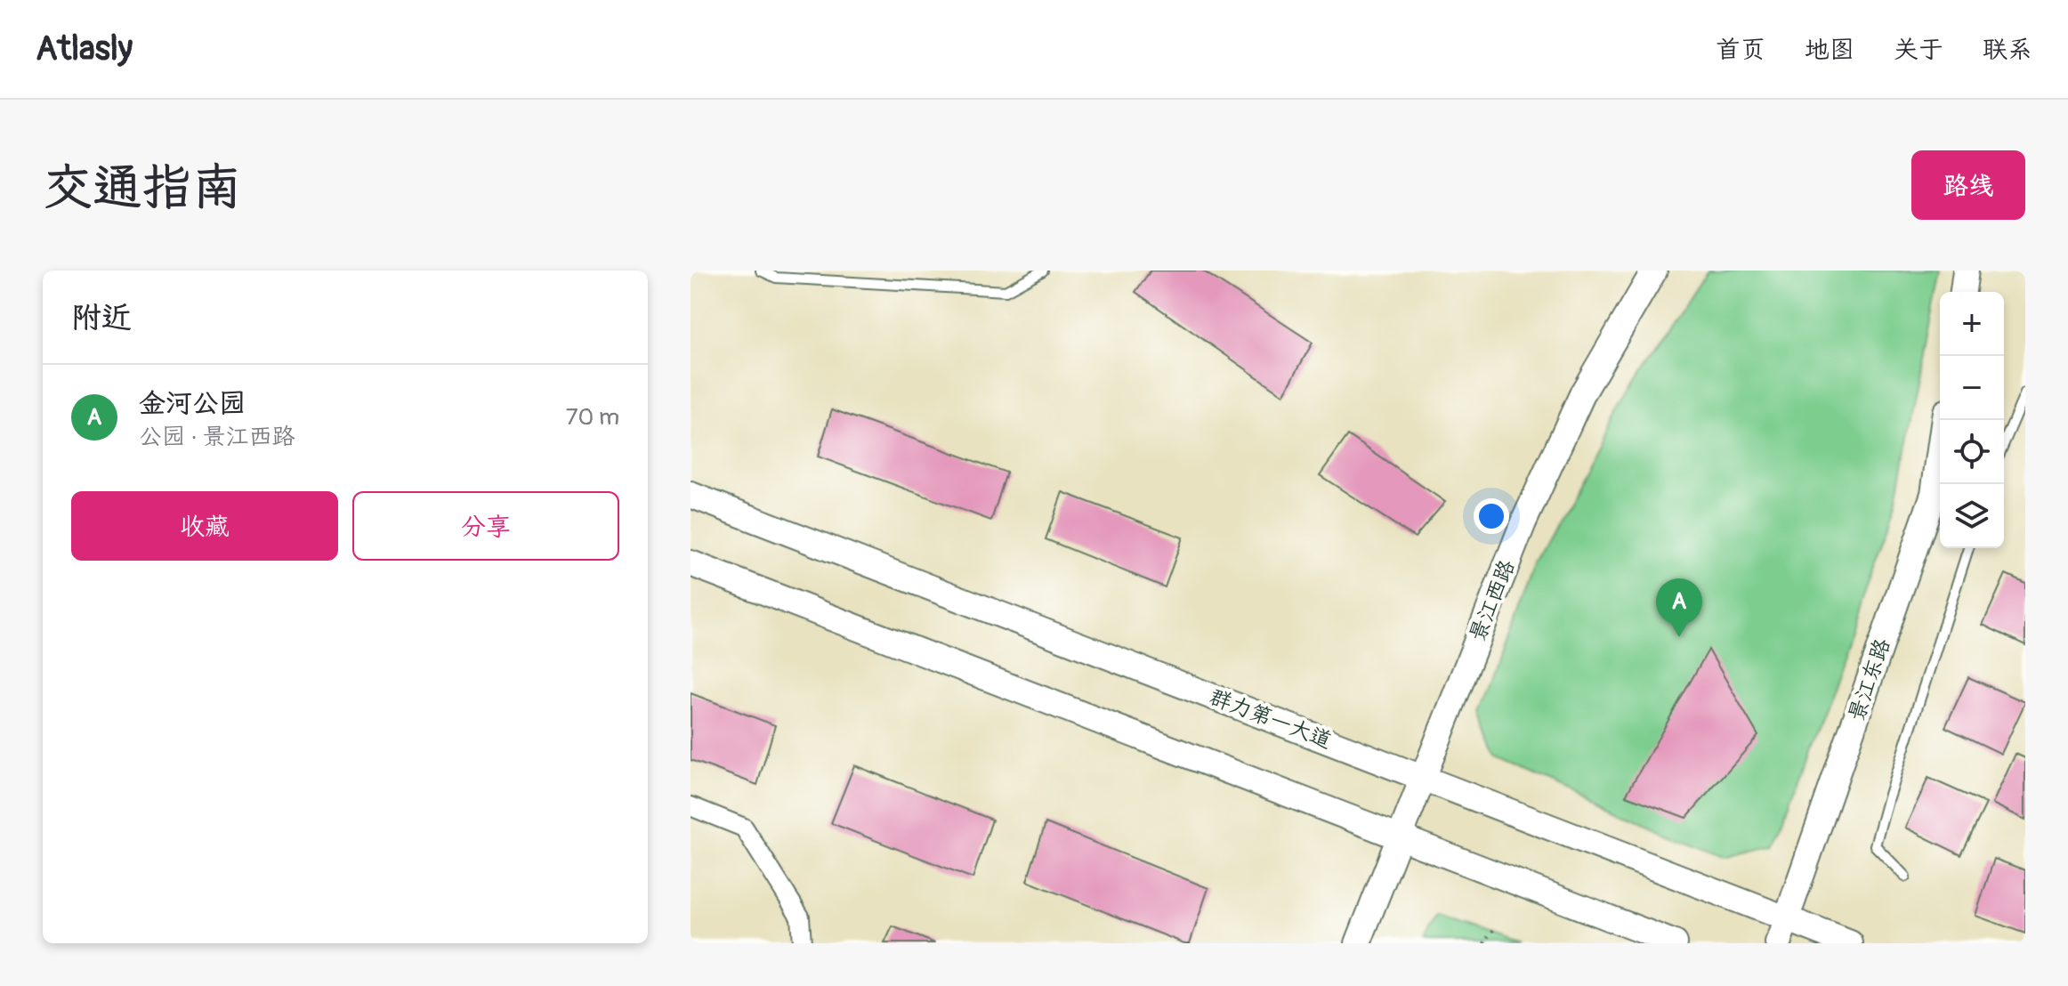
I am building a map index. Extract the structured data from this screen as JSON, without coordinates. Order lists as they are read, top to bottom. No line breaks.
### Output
{"streets":{"main road":["景江西路","景江东路","群力第一大道"]},"crossings":[["景江西路","群力第一大道"],["景江东路","群力第一大道"]],"page":{"header":"Atlasly","nav":["首页","地图","关于","联系"],"buttons":["路线",["收藏","分享"]],"title":"交通指南","heading":"附近","map_buttons":["+","−"],"list":[{"mark":"A","name":"金河公园","note":"公园 · 景江西路","value":"70 m"}],"pins":"A"}}
